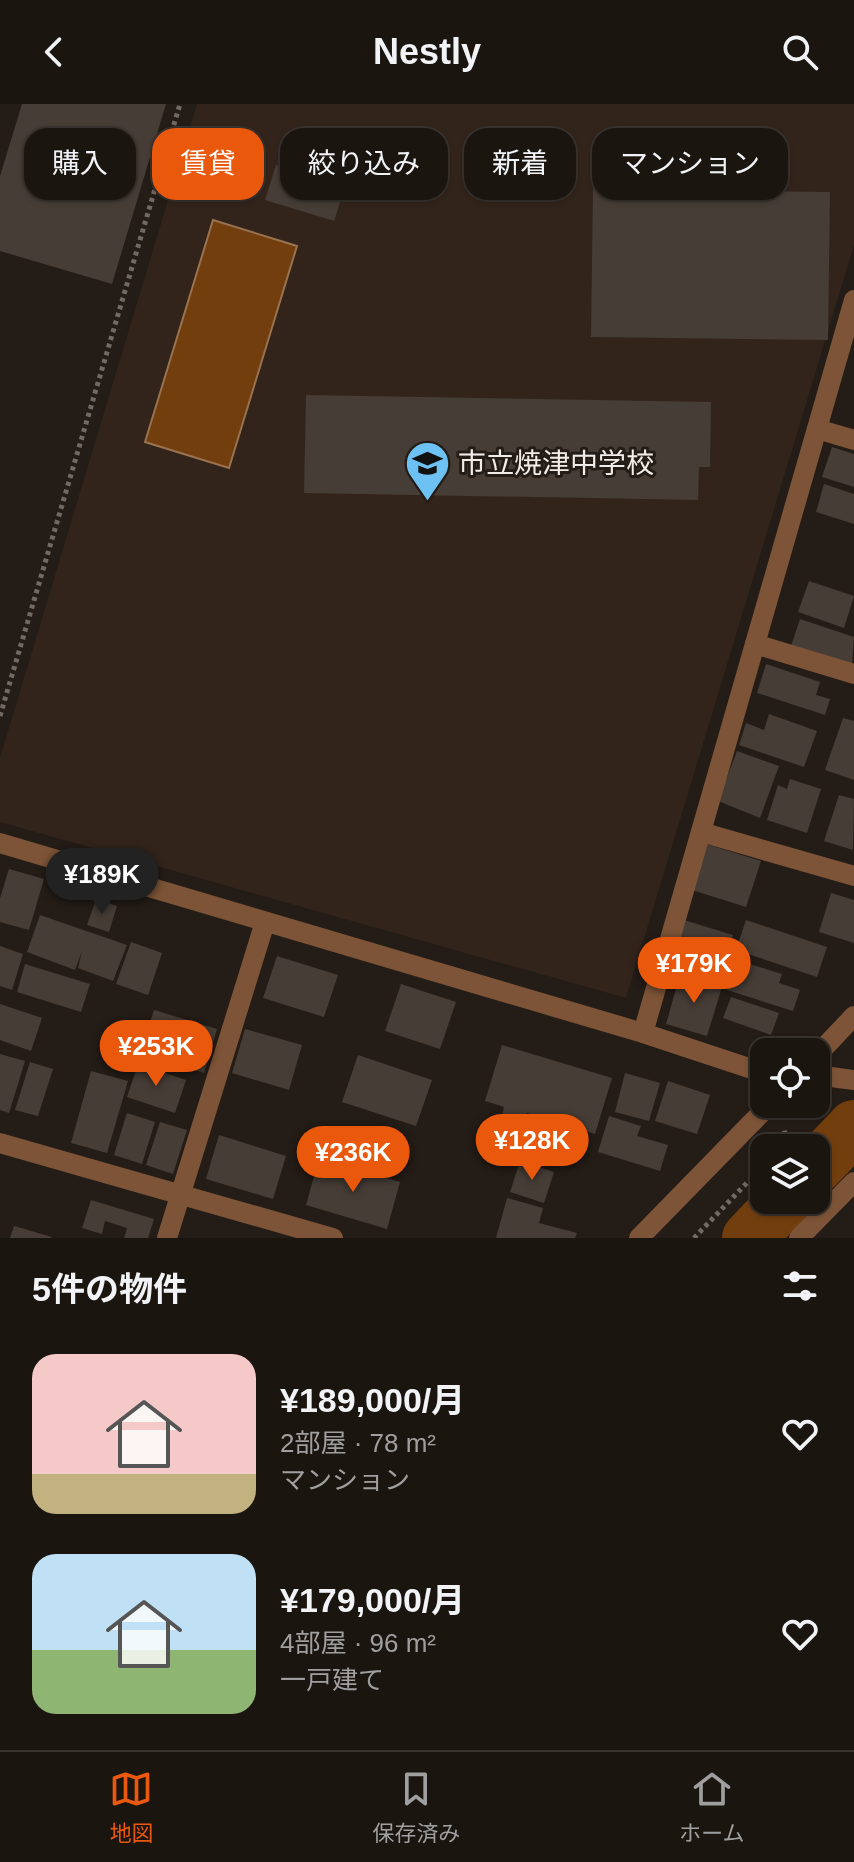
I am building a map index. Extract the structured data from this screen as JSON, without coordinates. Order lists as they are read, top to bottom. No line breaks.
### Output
{"places":{"school or university":["市立焼津中学校"]},"page":{"header":"Nestly","chip":["購入","賃貸","絞り込み","新着","マンション"],"price":["¥189K","¥179K","¥253K","¥128K","¥236K"],"heading":"5件の物件","list":[{"name":"¥189,000/月","note":"2部屋 · 78 m² · マンション"},{"name":"¥179,000/月","note":"4部屋 · 96 m² · 一戸建て"}],"tabs":["地図","保存済み","ホーム"]}}
